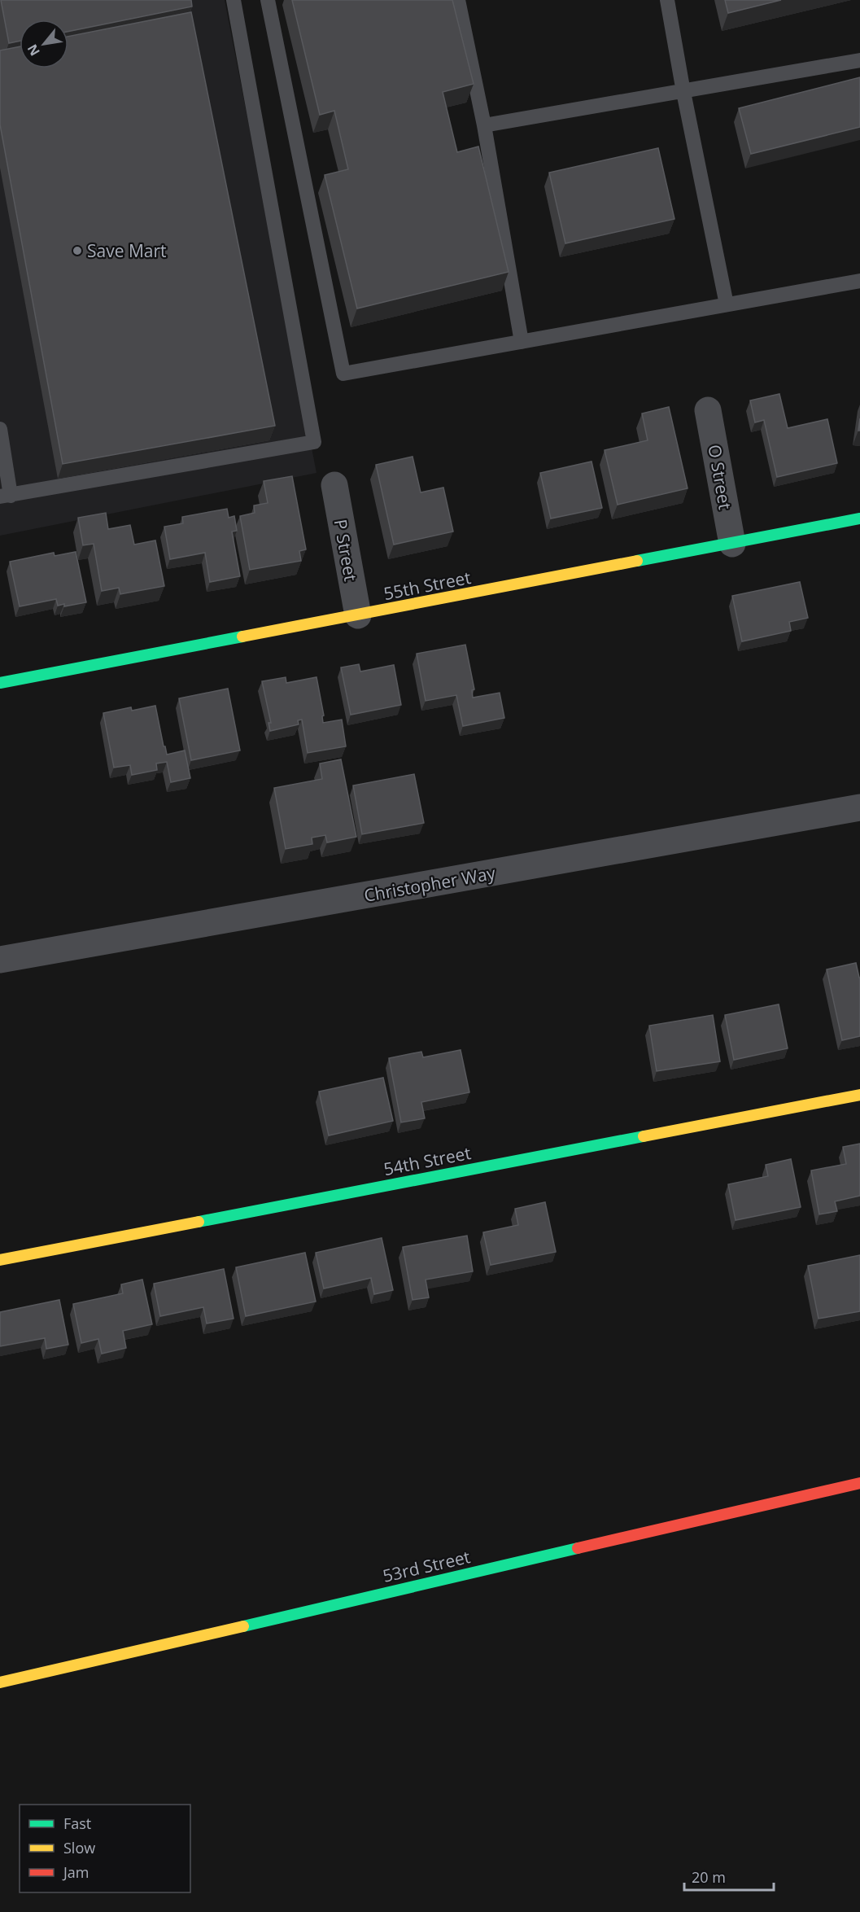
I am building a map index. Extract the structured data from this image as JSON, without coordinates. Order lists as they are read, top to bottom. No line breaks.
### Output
{"streets":{"street":["O Street","P Street","55th Street","Christopher Way","54th Street","53rd Street"]},"crossings":[["O Street","55th Street"],["P Street","55th Street"]],"places":["Save Mart"],"legend":["Fast","Slow","Jam"],"scale_bar":"20 m","north":"bottom left"}
